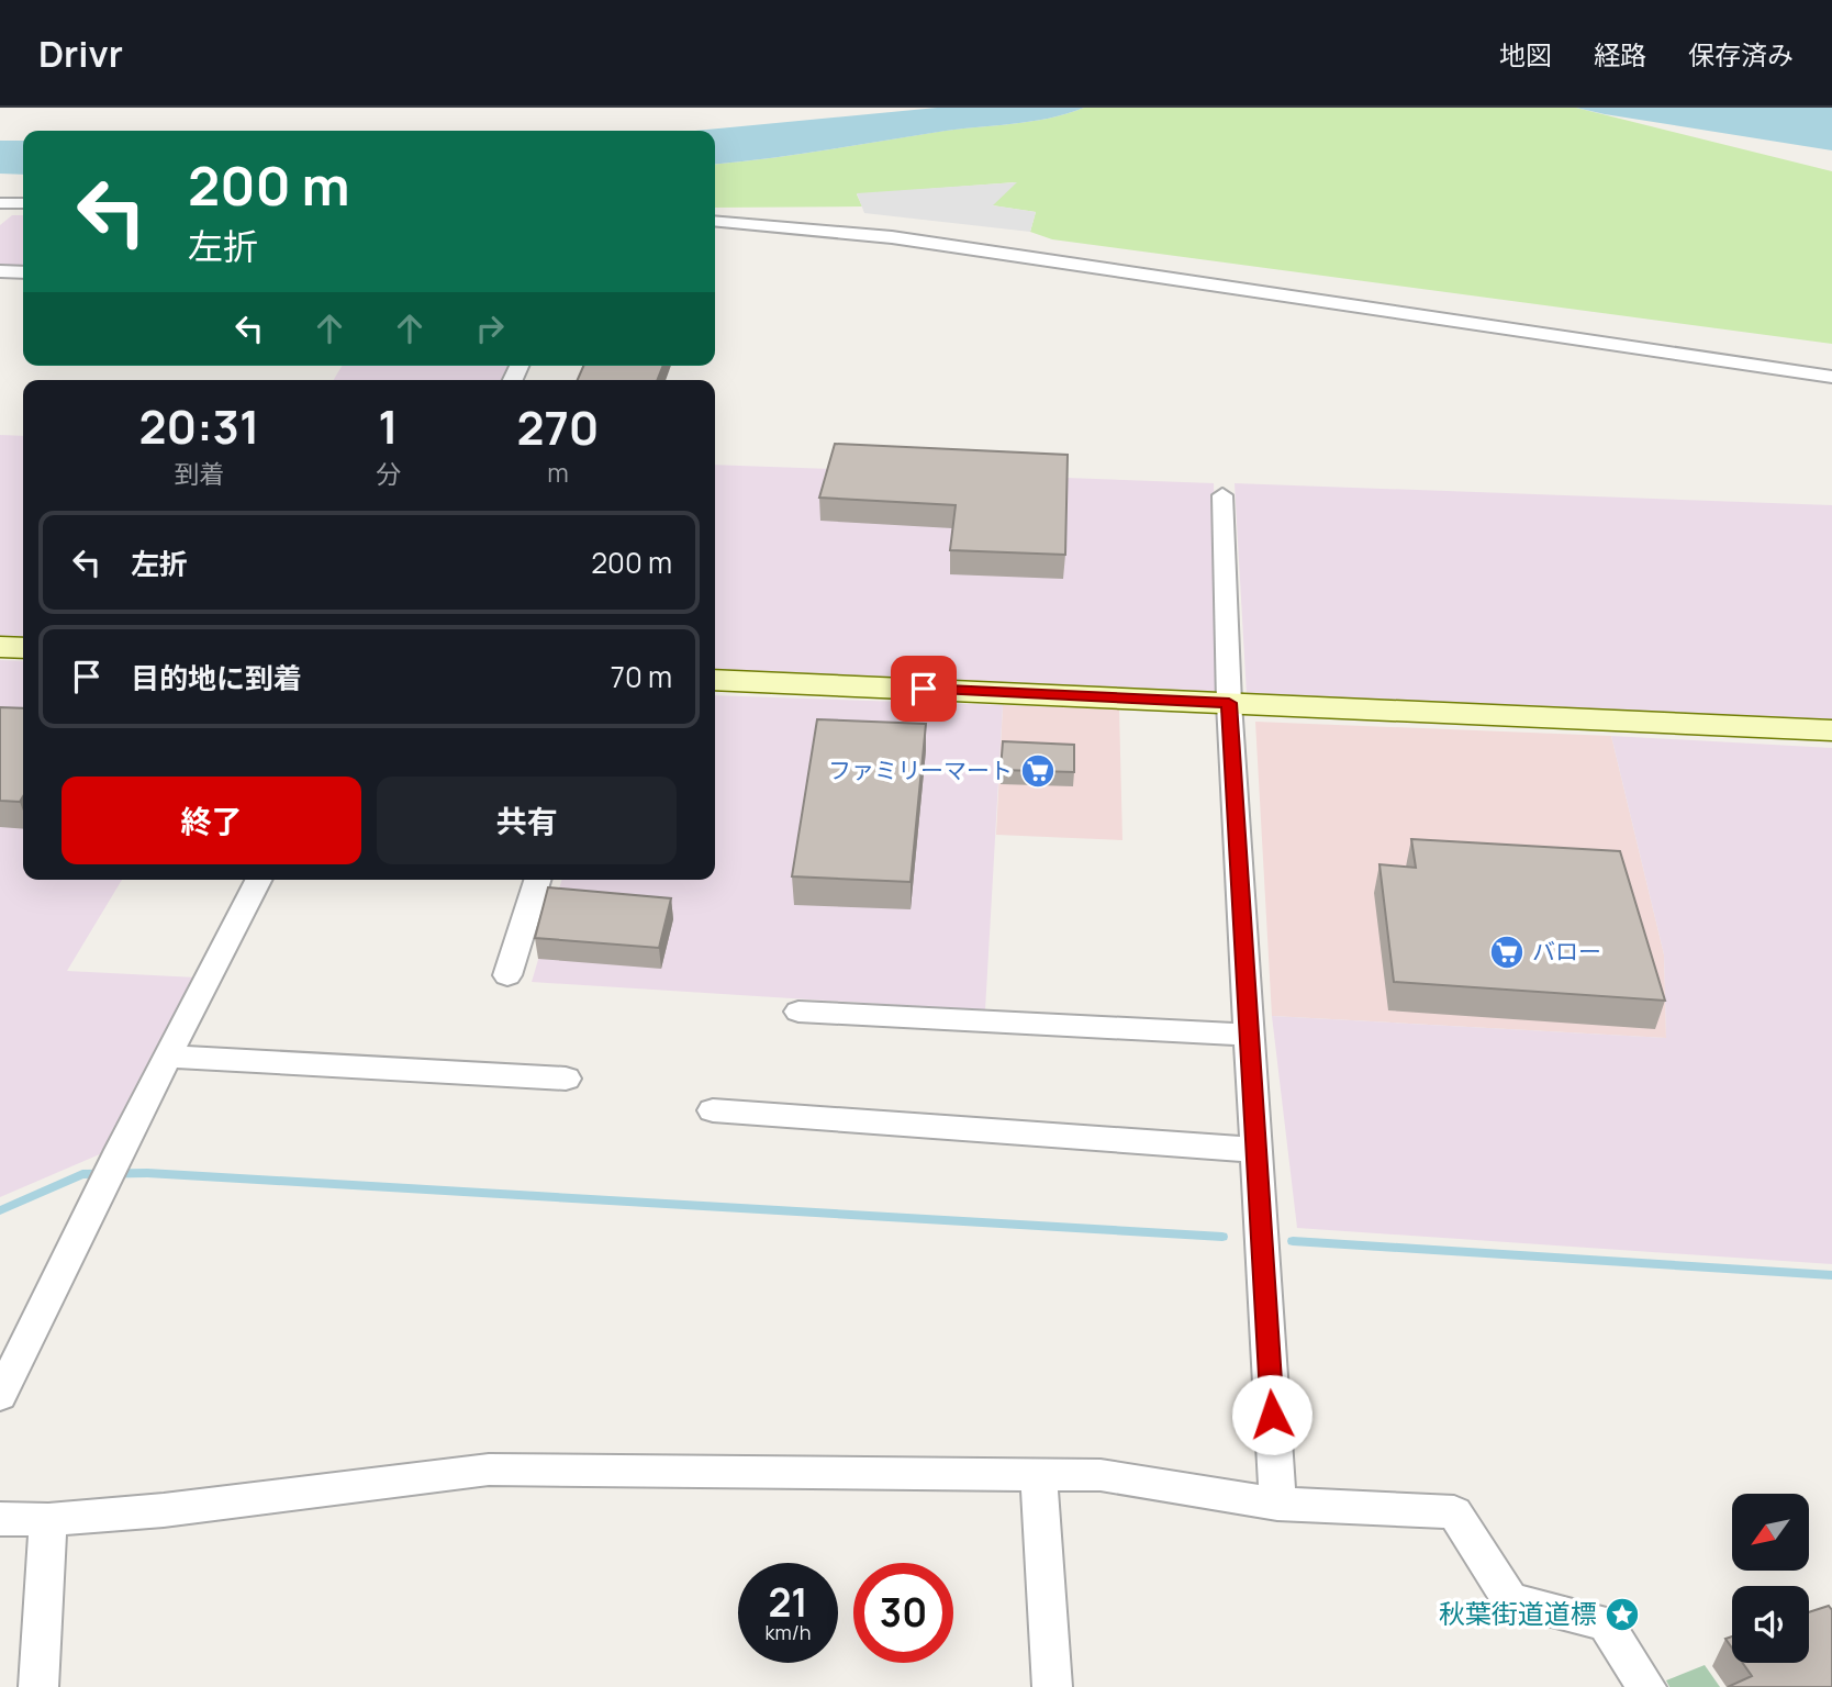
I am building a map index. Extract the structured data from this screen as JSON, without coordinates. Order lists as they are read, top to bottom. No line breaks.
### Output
{"places":{"supermarket":["ファミリーマート","バロー"],"place":["秋葉街道道標"]},"north":"bottom left","page":{"header":"Drivr","nav":["地図","経路","保存済み"],"turn":["200 m","左折"],"eta":["20:31","到着","1","分","270","m"],"list":[{"name":"左折","value":"200 m"},{"name":"目的地に到着","value":"70 m"}],"buttons":["終了","共有"],"speed":"21 km/h","limit":"30"}}
